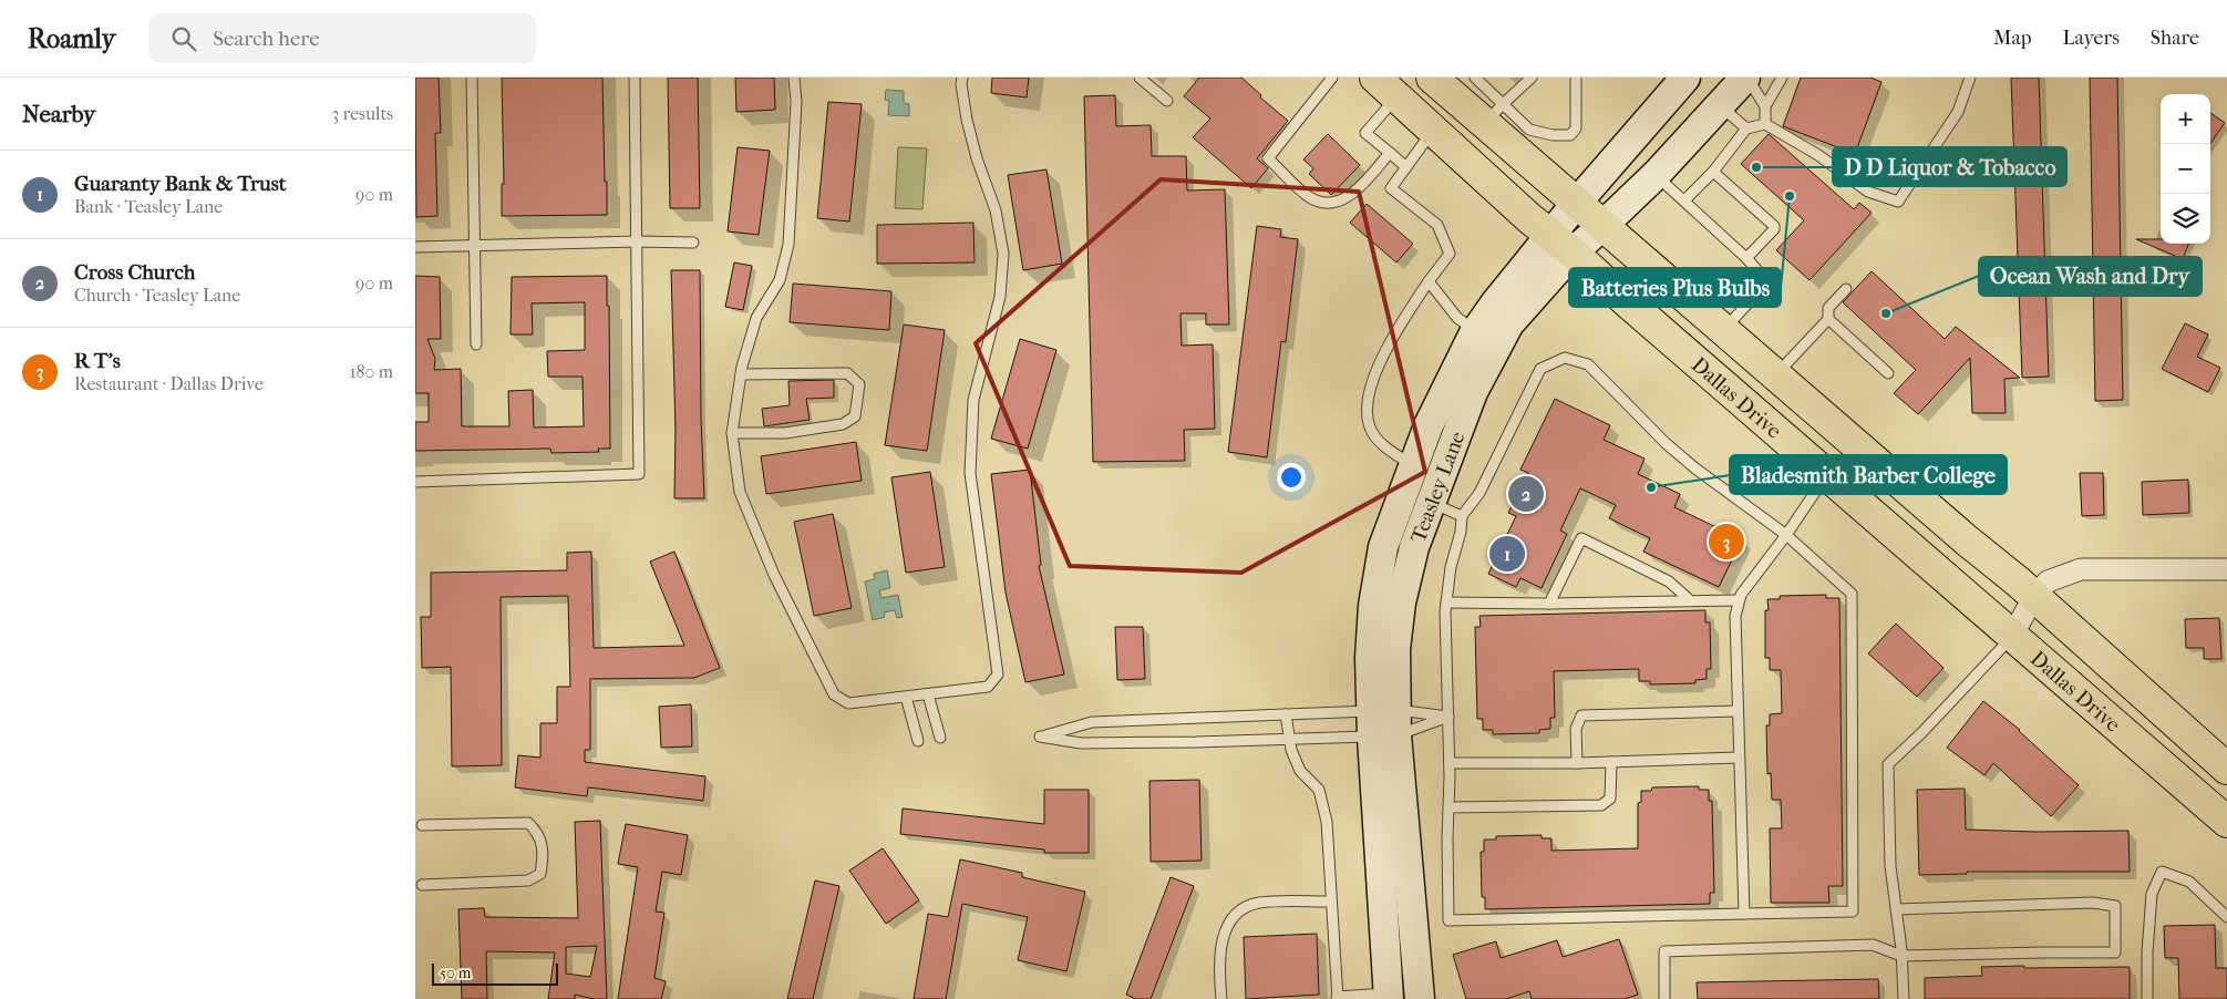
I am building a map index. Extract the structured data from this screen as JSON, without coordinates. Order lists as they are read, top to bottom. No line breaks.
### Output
{"streets":{"main road":["Dallas Drive","Teasley Lane"]},"crossings":[["Dallas Drive","Teasley Lane"]],"places":["D D Liquor & Tobacco","Batteries Plus Bulbs","Ocean Wash and Dry","Bladesmith Barber College"],"scale_bar":"50 m","page":{"header":"Roamly","search":"Search here","nav":["Map","Layers","Share"],"heading":["Nearby","3 results"],"map_buttons":["+","−"],"list":[{"mark":"1","name":"Guaranty Bank & Trust","note":"Bank · Teasley Lane","value":"90 m"},{"mark":"2","name":"Cross Church","note":"Church · Teasley Lane","value":"90 m"},{"mark":"3","name":"R T's","note":"Restaurant · Dallas Drive","value":"180 m"}],"pins":["2","3","1"],"scale":"50 m"}}
